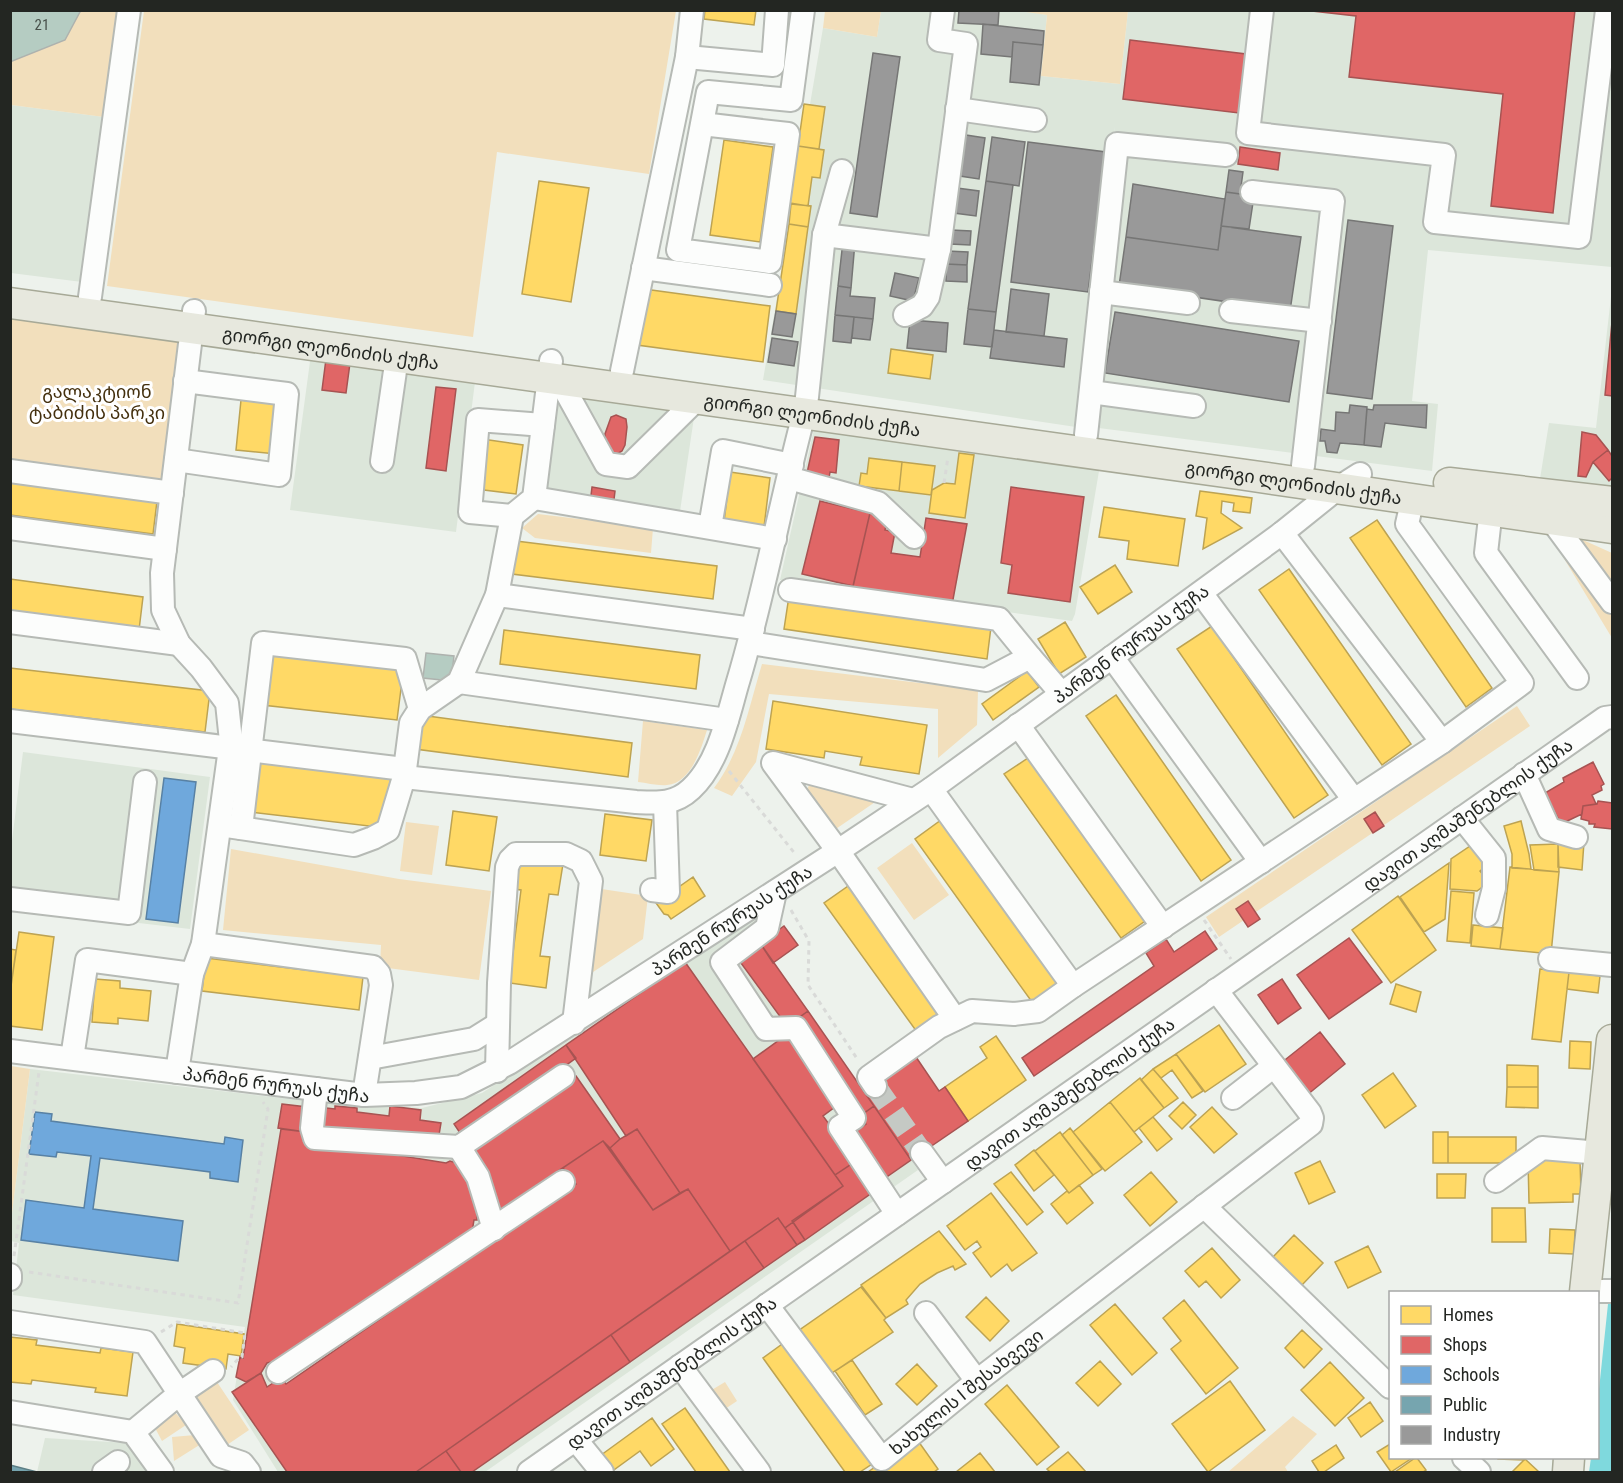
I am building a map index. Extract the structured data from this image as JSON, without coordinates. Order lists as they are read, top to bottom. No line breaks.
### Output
{"streets":{"main road":["გიორგი ლეონიძის ქუჩა"],"street":["პარმენ რურუას ქუჩა","დავით აღმაშენებლის ქუჩა","ხახულის I შესახვევი"]},"crossings":[["გიორგი ლეონიძის ქუჩა","პარმენ რურუას ქუჩა"],["დავით აღმაშენებლის ქუჩა","ხახულის I შესახვევი"]],"parks":["გალაკტიონ ტაბიძის პარკი"],"house_numbers":["21"],"legend":["Homes","Shops","Schools","Public","Industry"]}
